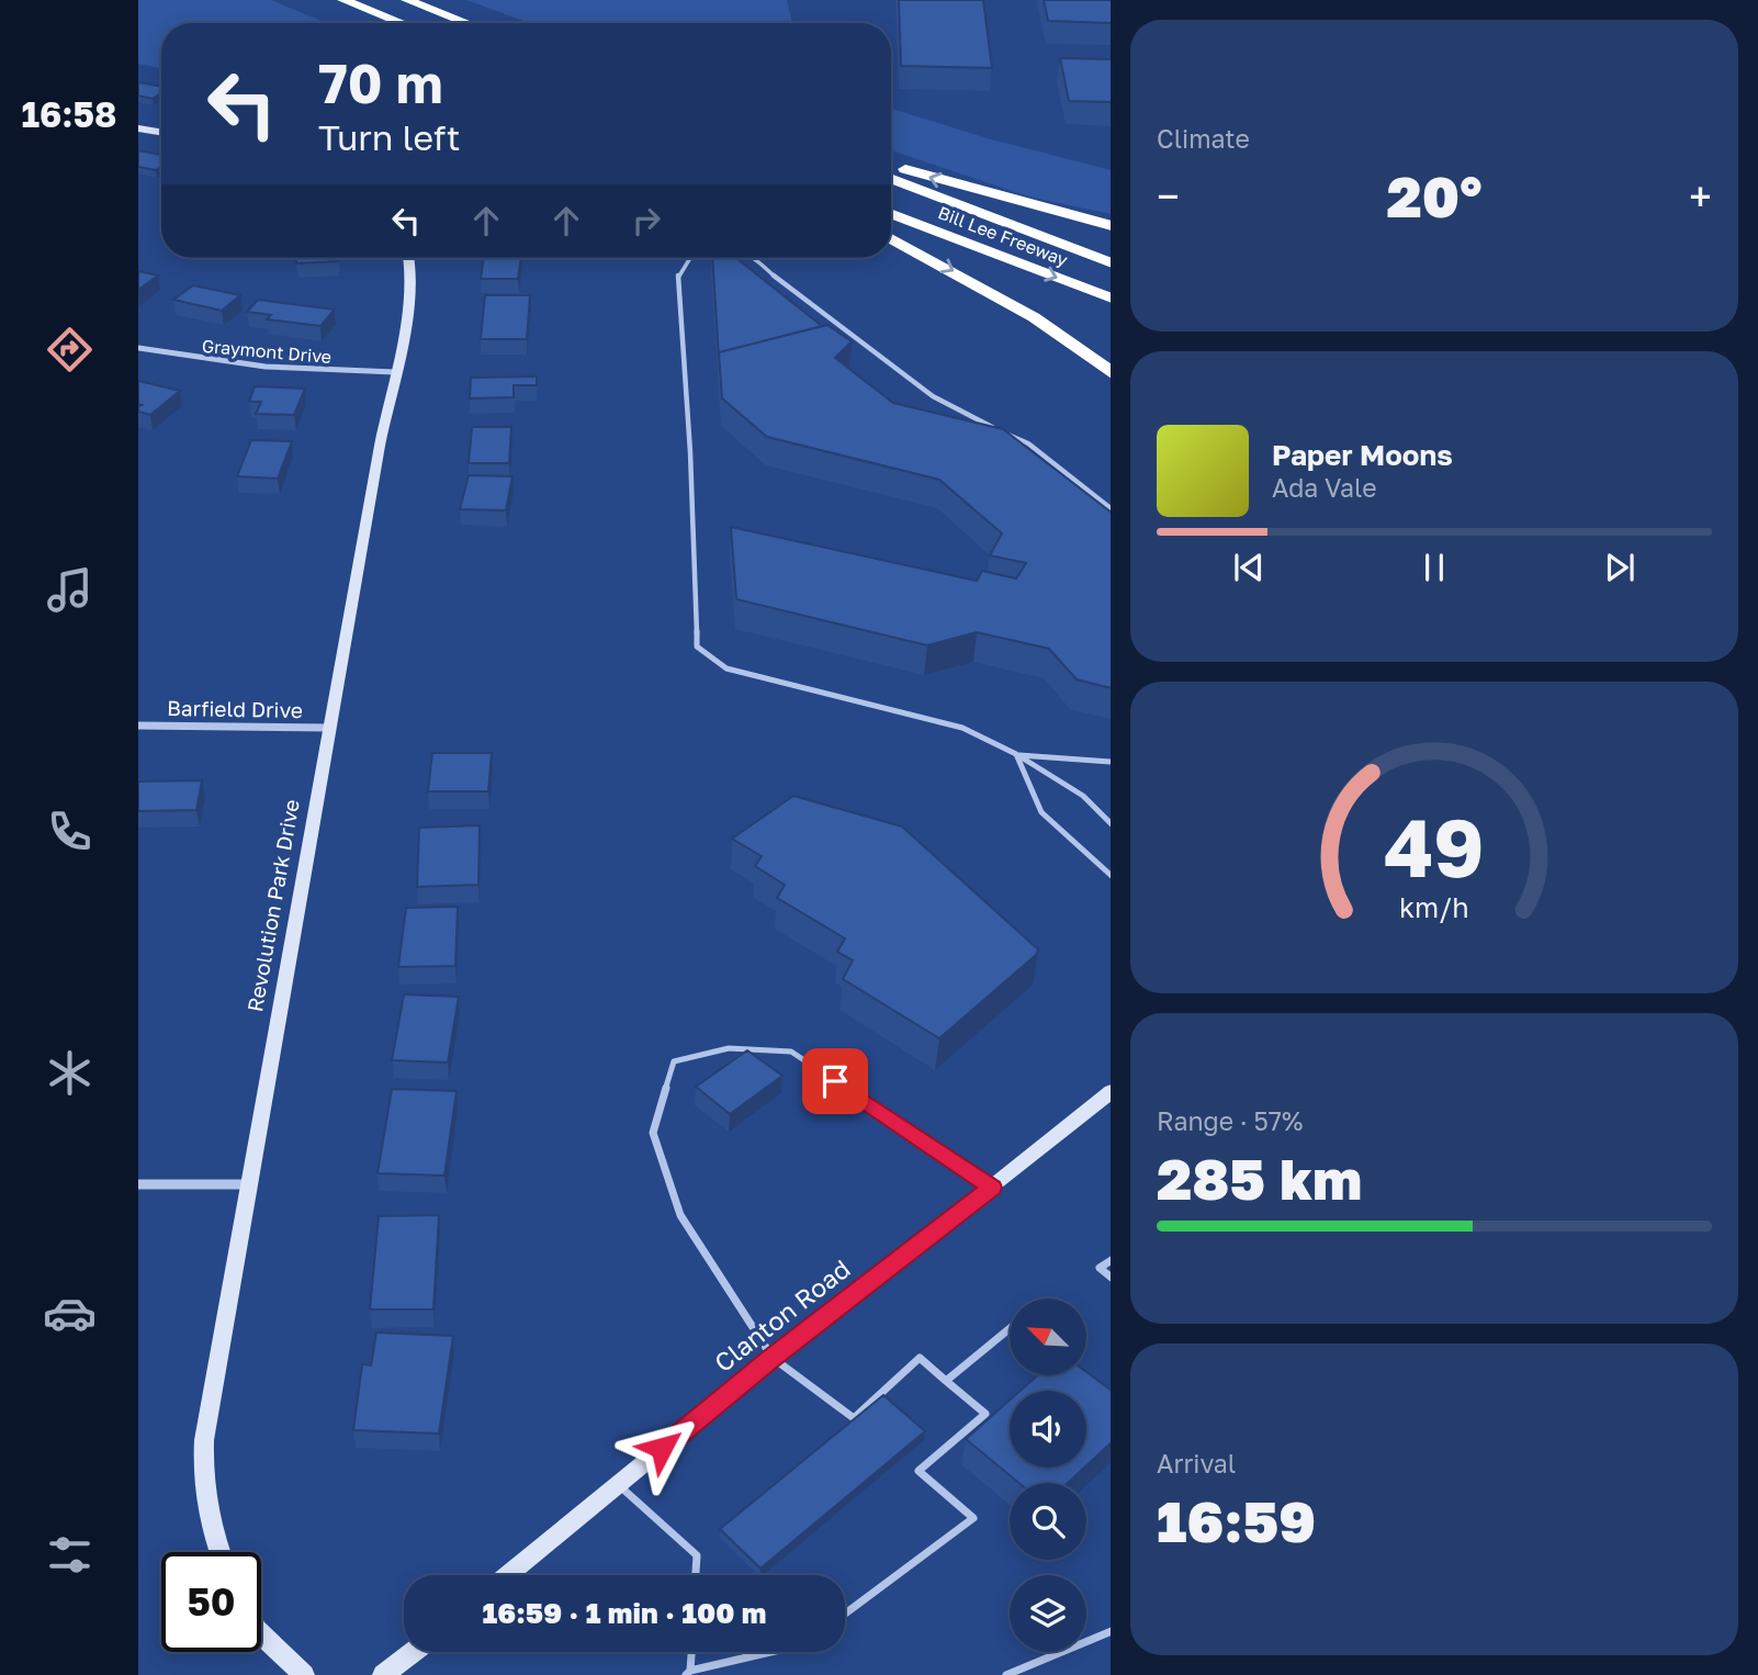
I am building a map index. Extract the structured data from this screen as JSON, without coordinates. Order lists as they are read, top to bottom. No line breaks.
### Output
{"streets":{"highway":["Bill Lee Freeway"],"street":["Graymont Drive","Barfield Drive","Revolution Park Drive","Clanton Road"]},"crossings":[["Graymont Drive","Revolution Park Drive"],["Barfield Drive","Revolution Park Drive"]],"north":"top left","page":{"tabs":"16:58","tile":["Climate",["Range · 57%","285 km"],["Arrival","16:59"]],"turn":["70 m","Turn left"],"heat":["−","20°","+"],"song":["Paper Moons","Ada Vale"],"limit":"50","trip":"16:59 · 1 min · 100 m","gauge":["49","km/h"]}}
